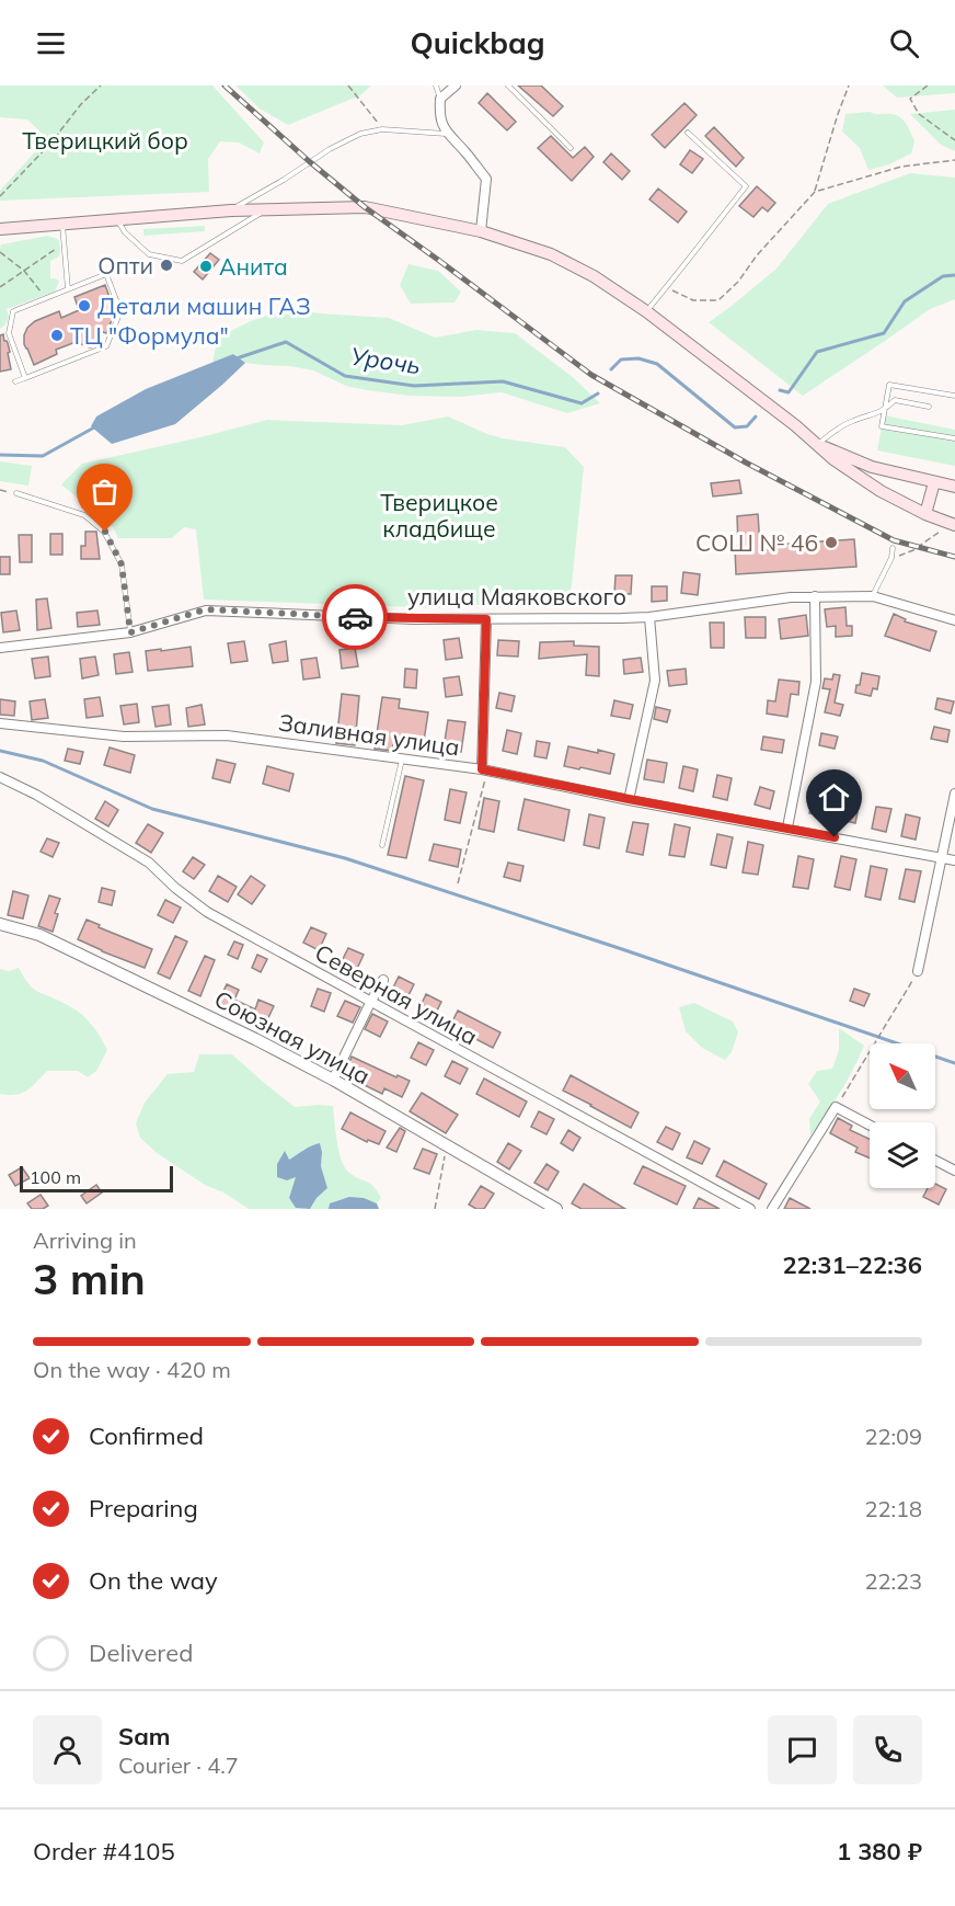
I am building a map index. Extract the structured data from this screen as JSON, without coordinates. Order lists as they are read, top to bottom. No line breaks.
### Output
{"streets":{"street":["улица Маяковского","Заливная улица","Северная улица","Союзная улица"]},"water":["Урочь"],"parks":["Тверицкий бор","Тверицкое кладбище"],"places":["Опти","Анита","Детали машин ГАЗ","ТЦ \"Формула\"","СОШ № 46"],"scale_bar":"100 m","north":"top left","page":{"header":"Quickbag","scale":"100 m","heading":["3 min","Arriving in","22:31–22:36"],"panel":["Sam","Courier · 4.7","Order #4105","1 380 ₽"],"bar":"On the way · 420 m","list":[["Confirmed","22:09"],["Preparing","22:18"],["On the way","22:23"],"Delivered"]}}
